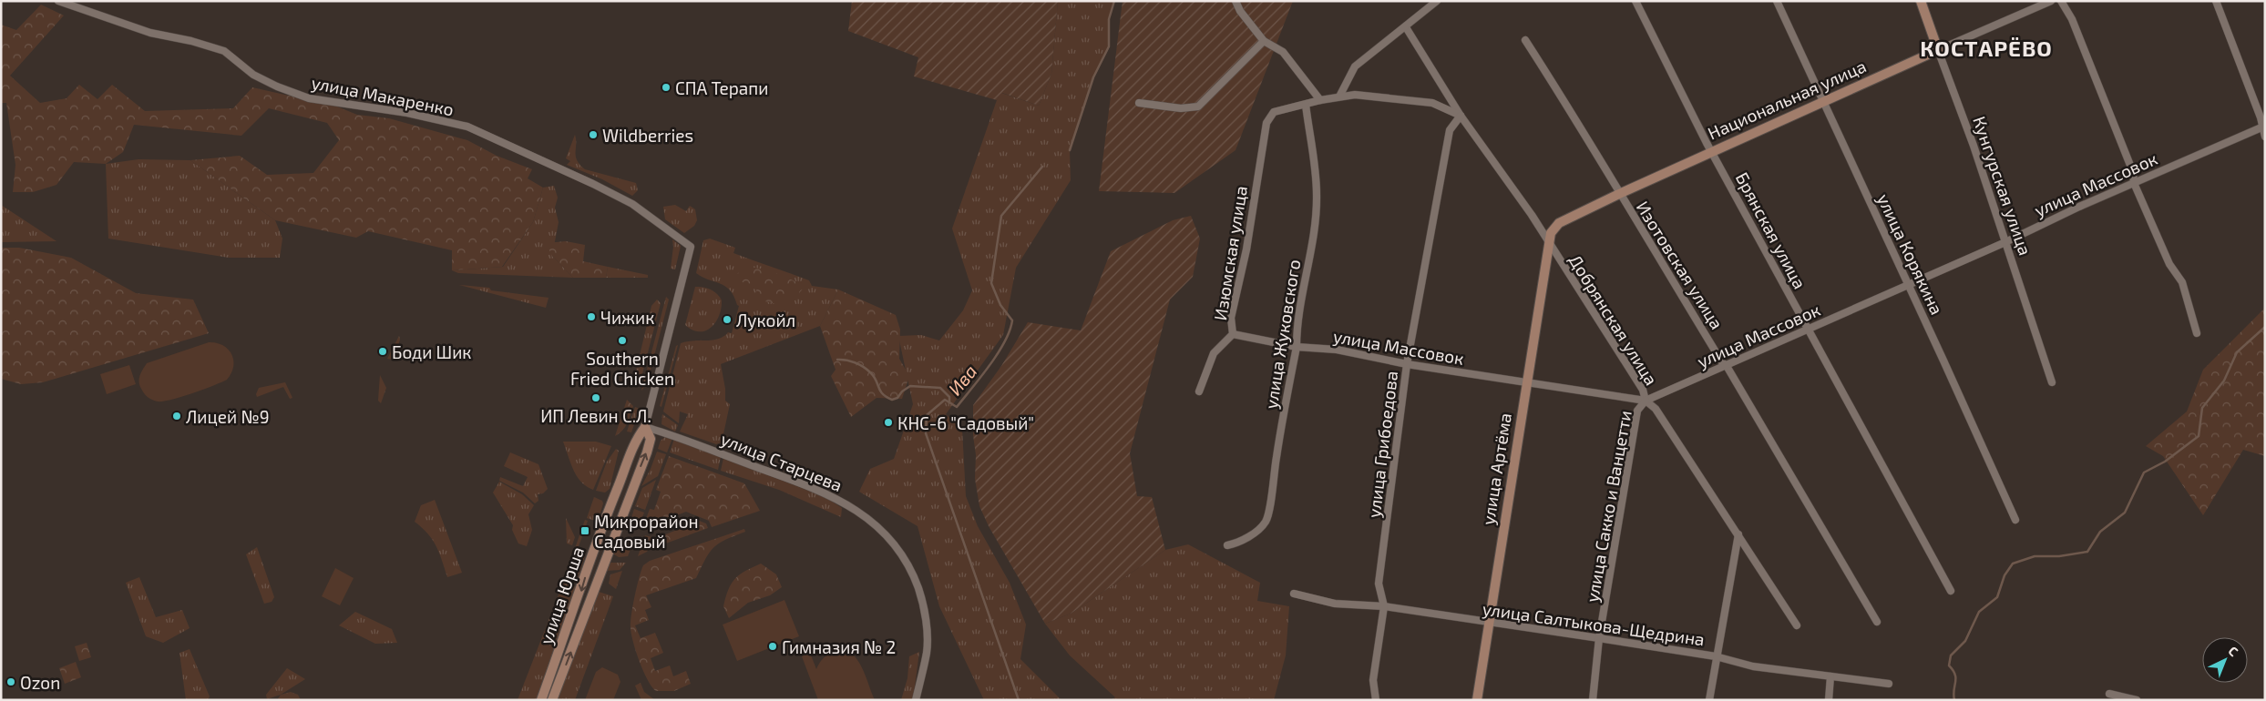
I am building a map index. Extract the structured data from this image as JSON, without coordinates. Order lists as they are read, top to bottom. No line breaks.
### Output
{"streets":{"street":["улица Макаренко","Национальная улица","улица Массовок","Кунгурская улица","Брянская улица","Изюмская улица","улица Корякина","Изотовская улица","Добрянская улица","улица Жуковского","улица Грибоедова","улица Старцева","улица Артёма","улица Сакко и Ванцетти","улица Юрша","улица Салтыкова-Щедрина"]},"crossings":[["улица Макаренко","улица Юрша"],["Национальная улица","Кунгурская улица"],["Национальная улица","Брянская улица"],["Национальная улица","улица Корякина"],["Национальная улица","Изотовская улица"],["Национальная улица","Добрянская улица"],["Национальная улица","улица Артёма"],["улица Массовок","Кунгурская улица"],["улица Массовок","Брянская улица"],["улица Массовок","Изюмская улица"],["улица Массовок","улица Корякина"],["улица Массовок","Изотовская улица"],["улица Массовок","Добрянская улица"],["улица Массовок","улица Жуковского"],["улица Массовок","улица Грибоедова"],["улица Массовок","улица Артёма"],["улица Массовок","улица Сакко и Ванцетти"],["Изюмская улица","улица Жуковского"],["Добрянская улица","улица Грибоедова"],["Добрянская улица","улица Артёма"],["Добрянская улица","улица Сакко и Ванцетти"],["улица Грибоедова","улица Салтыкова-Щедрина"],["улица Старцева","улица Юрша"],["улица Артёма","улица Салтыкова-Щедрина"],["улица Сакко и Ванцетти","улица Салтыкова-Щедрина"]],"districts":["КОСТАРЁВО"],"water":["Ива"],"places":{"other":["СПА Терапи","Wildberries","Чижик","Лукойл","Southern Fried Chicken","Боди Шик","ИП Левин С.Л.","Лицей №9","КНС-6 \"Садовый\"","Гимназия № 2","Ozon"],"transit":["Микрорайон Садовый"]},"north":"top right"}
